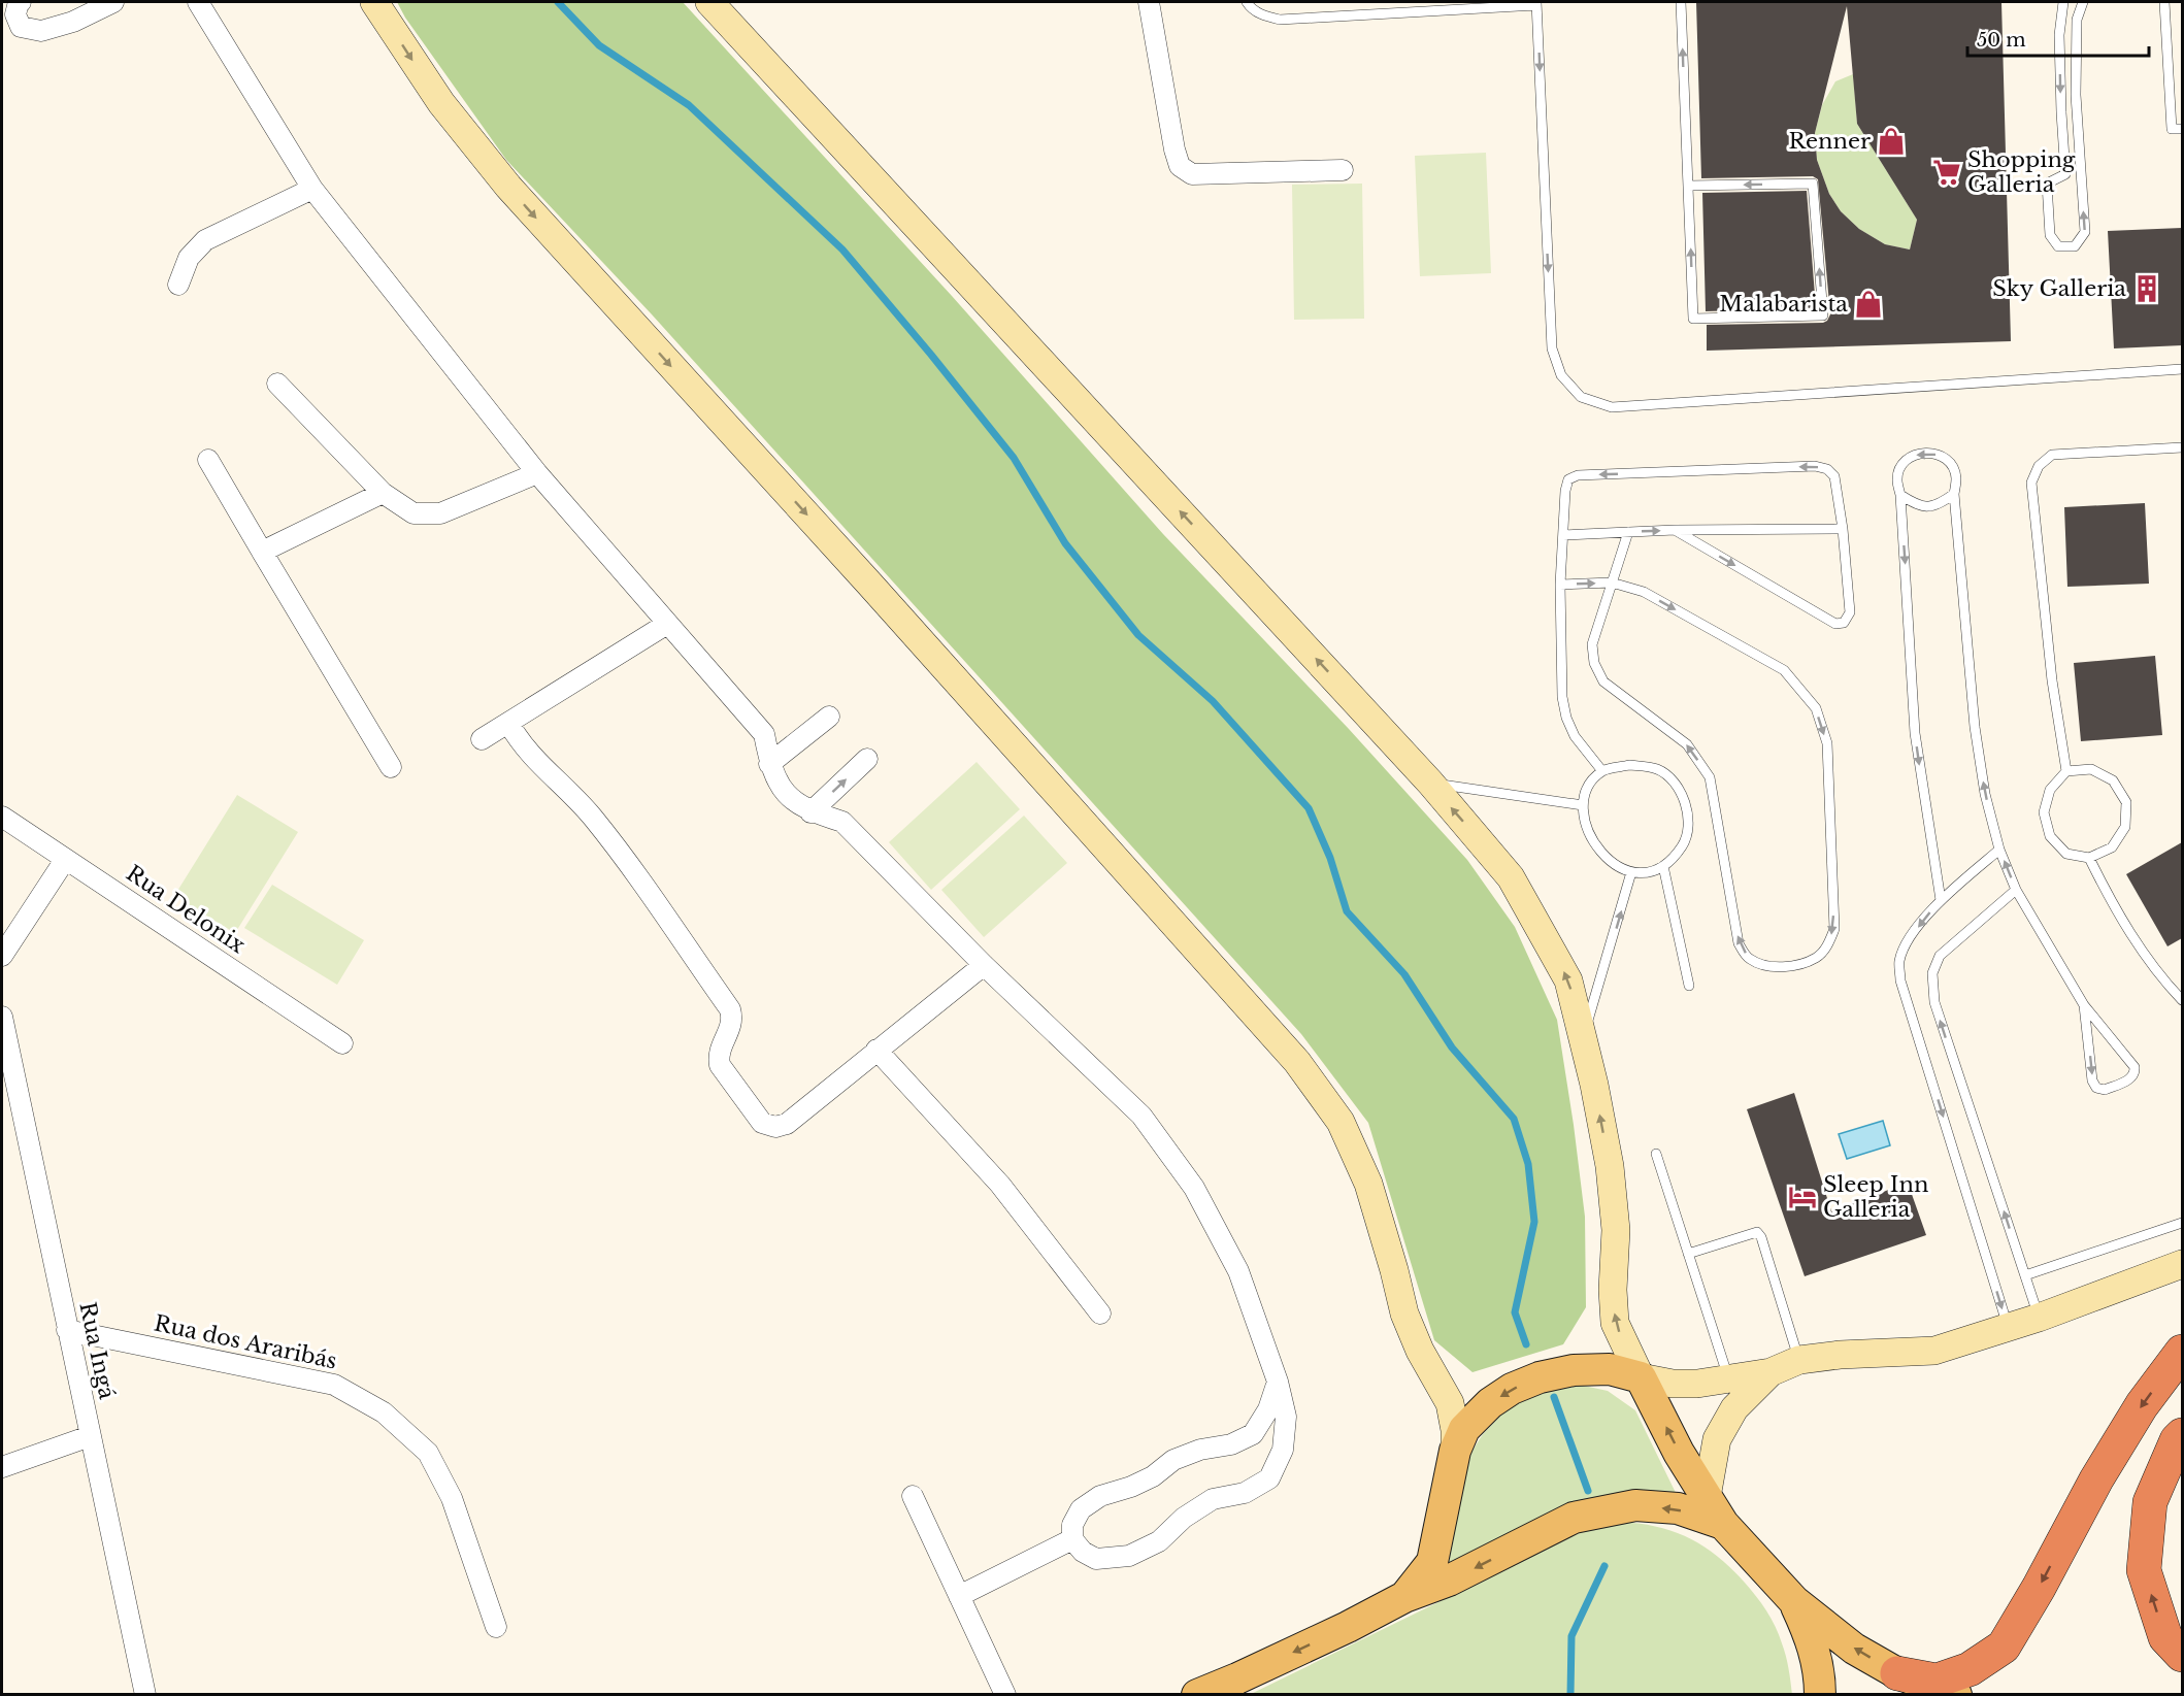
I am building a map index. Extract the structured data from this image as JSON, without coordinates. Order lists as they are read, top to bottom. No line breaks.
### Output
{"streets":{"street":["Rua Delonix","Rua dos Araribás","Rua Ingá"]},"crossings":[["Rua dos Araribás","Rua Ingá"]],"places":{"shop":["Renner","Malabarista"],"supermarket":["Shopping Galleria"],"building":["Sky Galleria"],"hotel":["Sleep Inn Galleria"]},"scale_bar":"50 m"}
